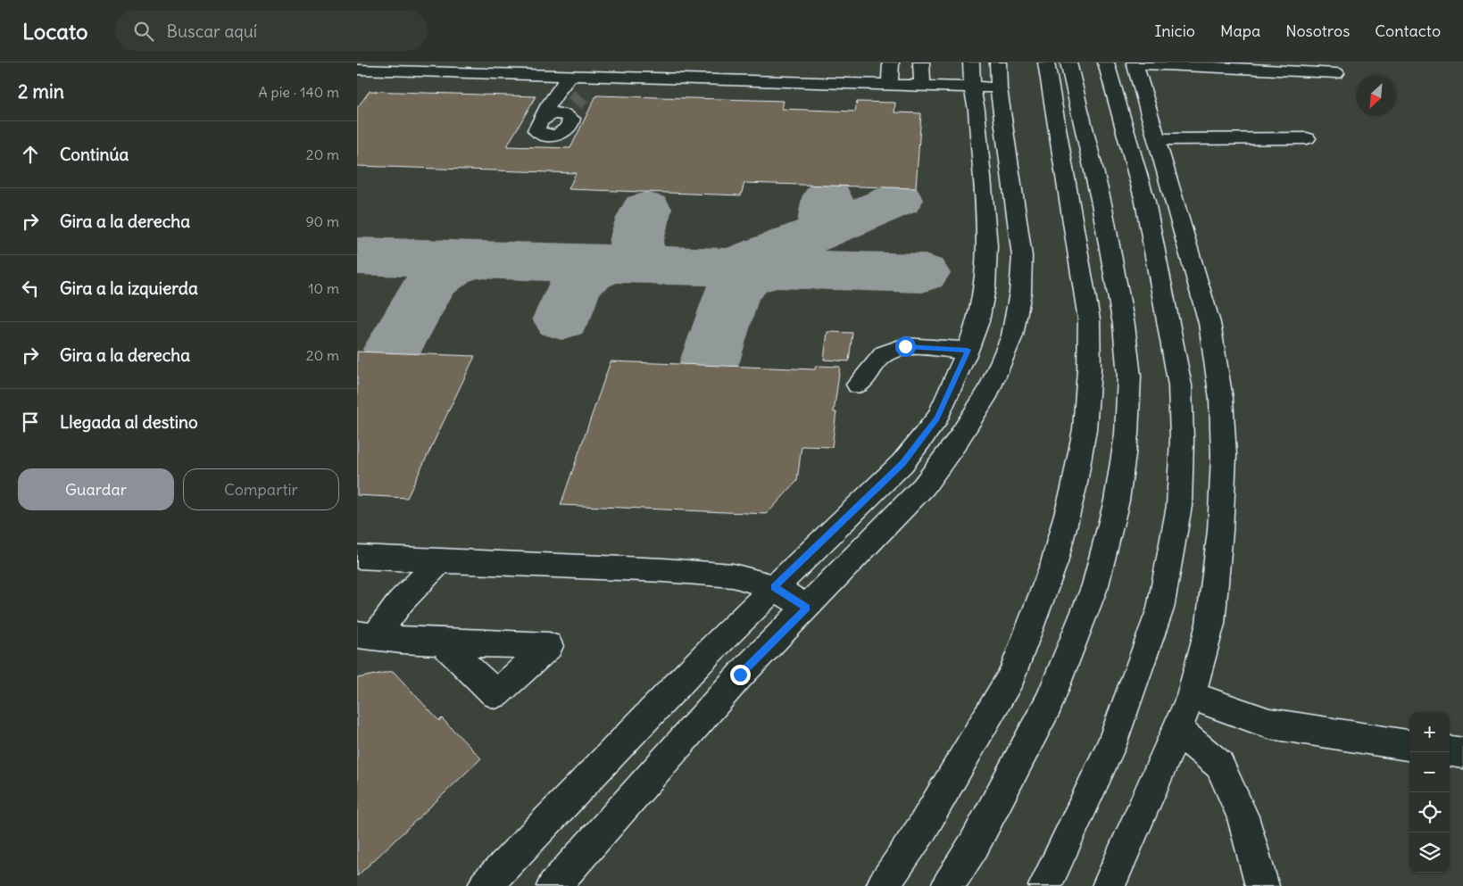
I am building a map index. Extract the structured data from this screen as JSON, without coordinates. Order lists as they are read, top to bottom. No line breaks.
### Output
{"north":"bottom left","page":{"header":"Locato","search":"Buscar aquí","nav":["Inicio","Mapa","Nosotros","Contacto"],"heading":["2 min","A pie · 140 m"],"list":[["Continúa","20 m"],["Gira a la derecha","90 m"],["Gira a la izquierda","10 m"],["Gira a la derecha","20 m"],"Llegada al destino"],"buttons":["Guardar","Compartir"],"map_buttons":["+","−"]}}
